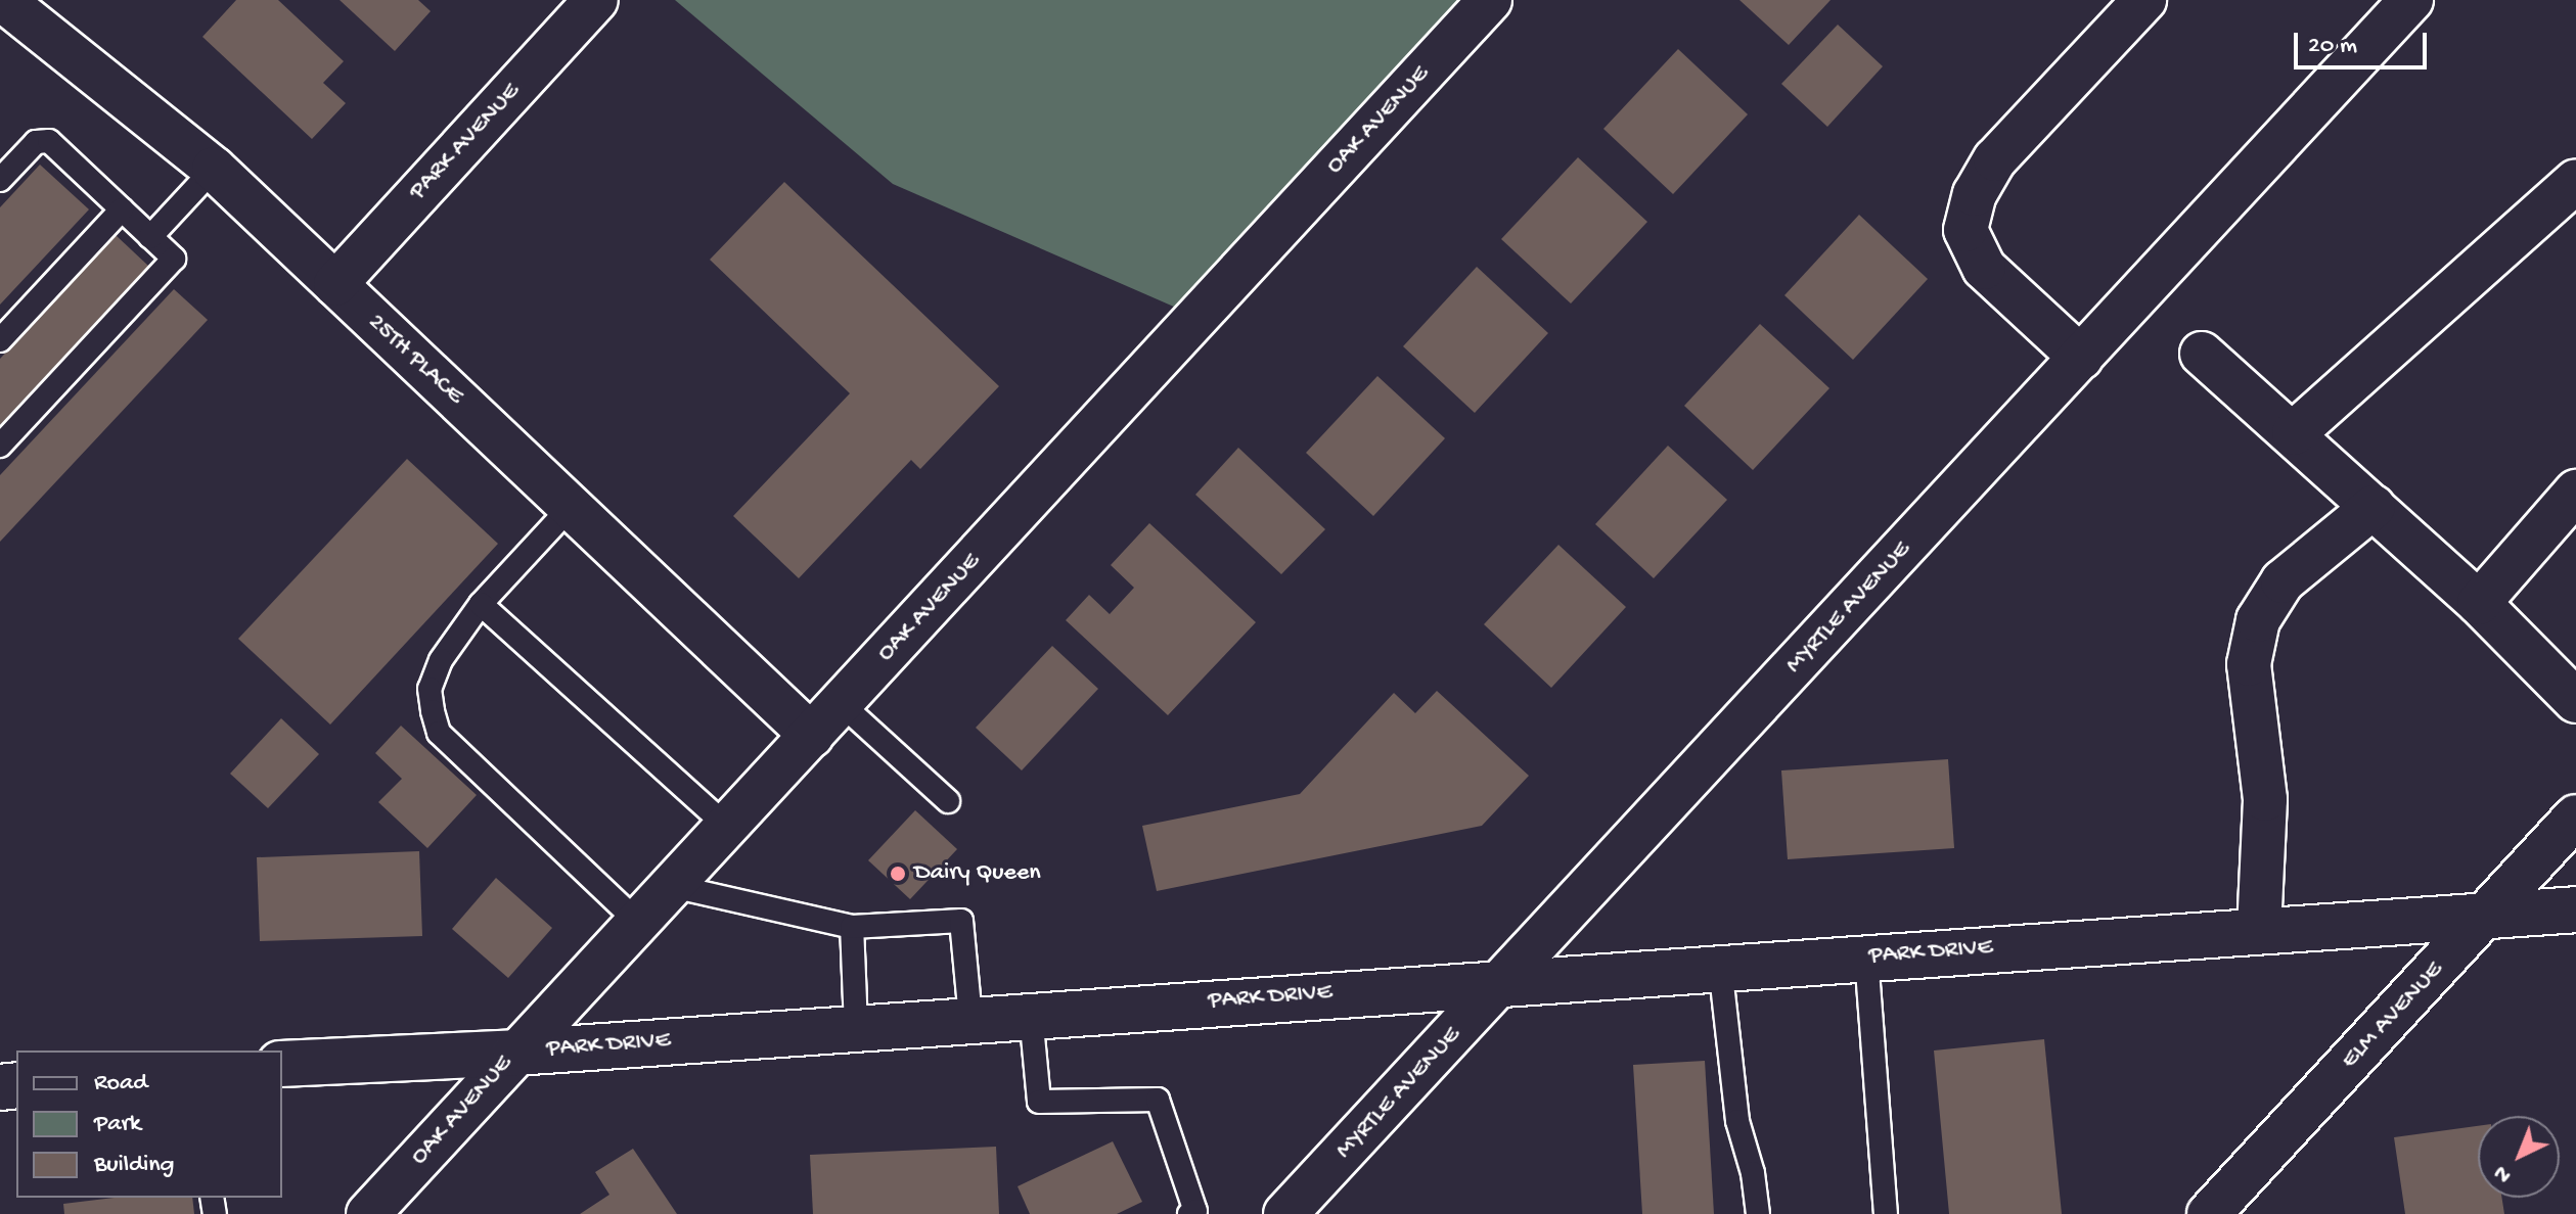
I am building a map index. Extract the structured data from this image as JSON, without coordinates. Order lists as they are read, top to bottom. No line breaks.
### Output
{"streets":{"street":["OAK AVENUE","PARK AVENUE","25TH PLACE","MYRTLE AVENUE","PARK DRIVE","ELM AVENUE"]},"crossings":[["OAK AVENUE","25TH PLACE"],["OAK AVENUE","PARK DRIVE"],["PARK AVENUE","25TH PLACE"],["MYRTLE AVENUE","PARK DRIVE"],["PARK DRIVE","ELM AVENUE"]],"places":["Dairy Queen"],"legend":["Road","Park","Building"],"scale_bar":"20 m","north":"bottom left"}
